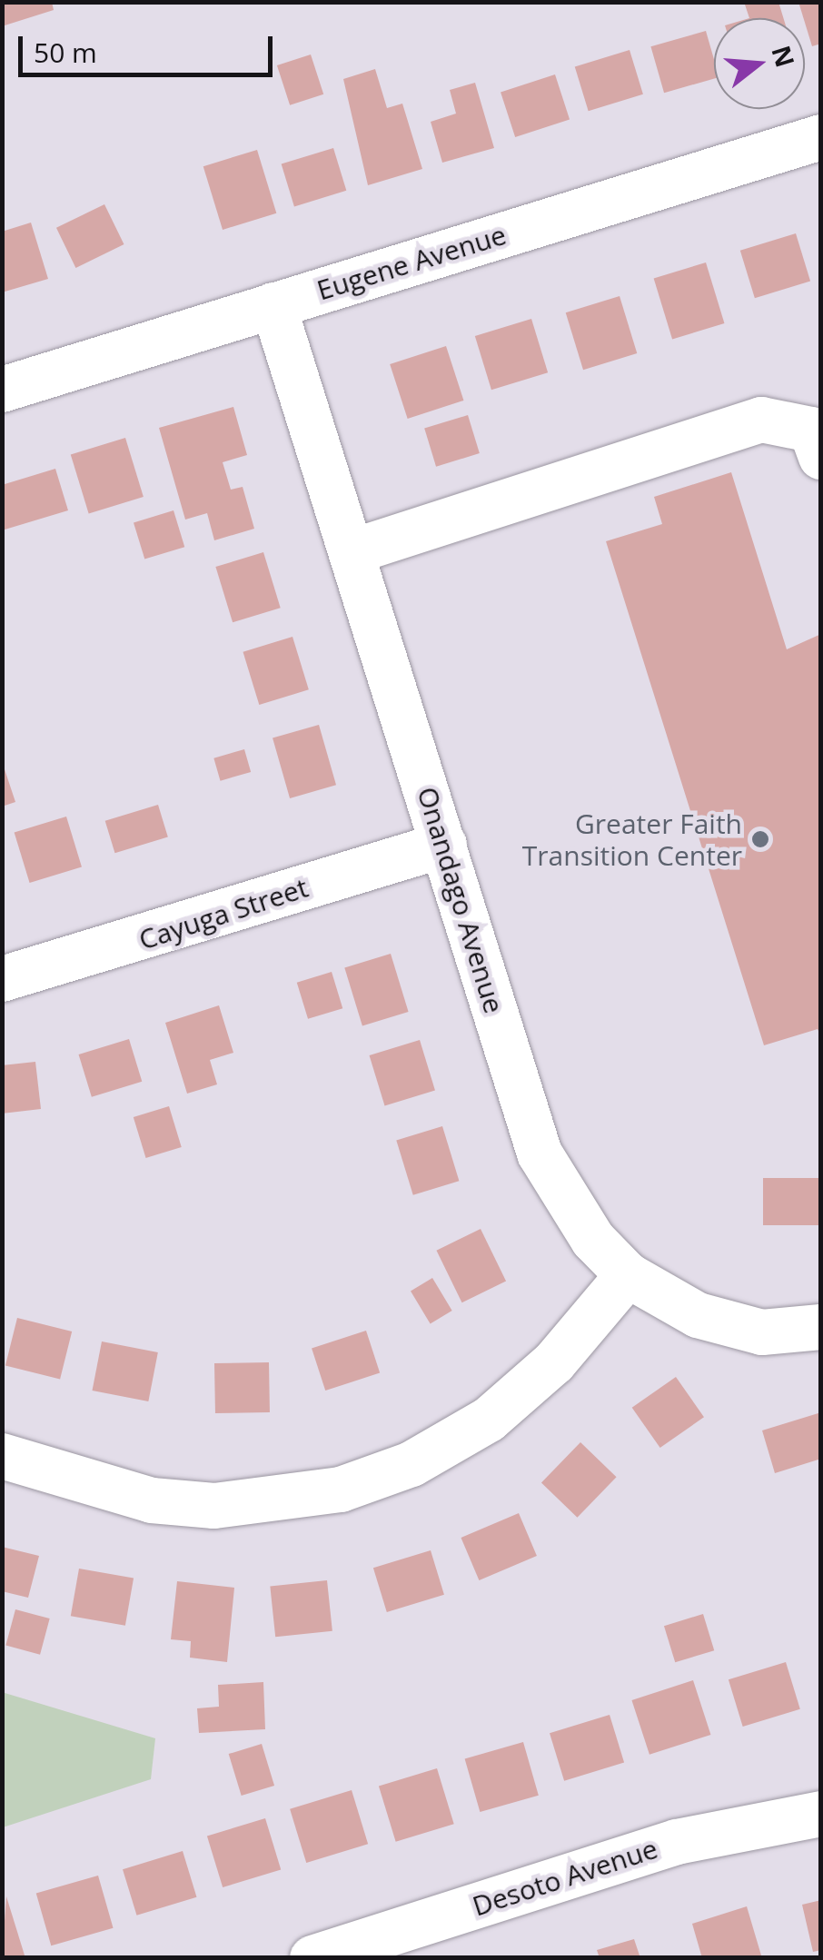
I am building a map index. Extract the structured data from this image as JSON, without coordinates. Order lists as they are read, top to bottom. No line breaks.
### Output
{"streets":{"street":["Eugene Avenue","Onandago Avenue","Cayuga Street","Desoto Avenue"]},"crossings":[["Eugene Avenue","Onandago Avenue"],["Onandago Avenue","Cayuga Street"]],"places":["Greater Faith Transition Center"],"scale_bar":"50 m","north":"right"}
